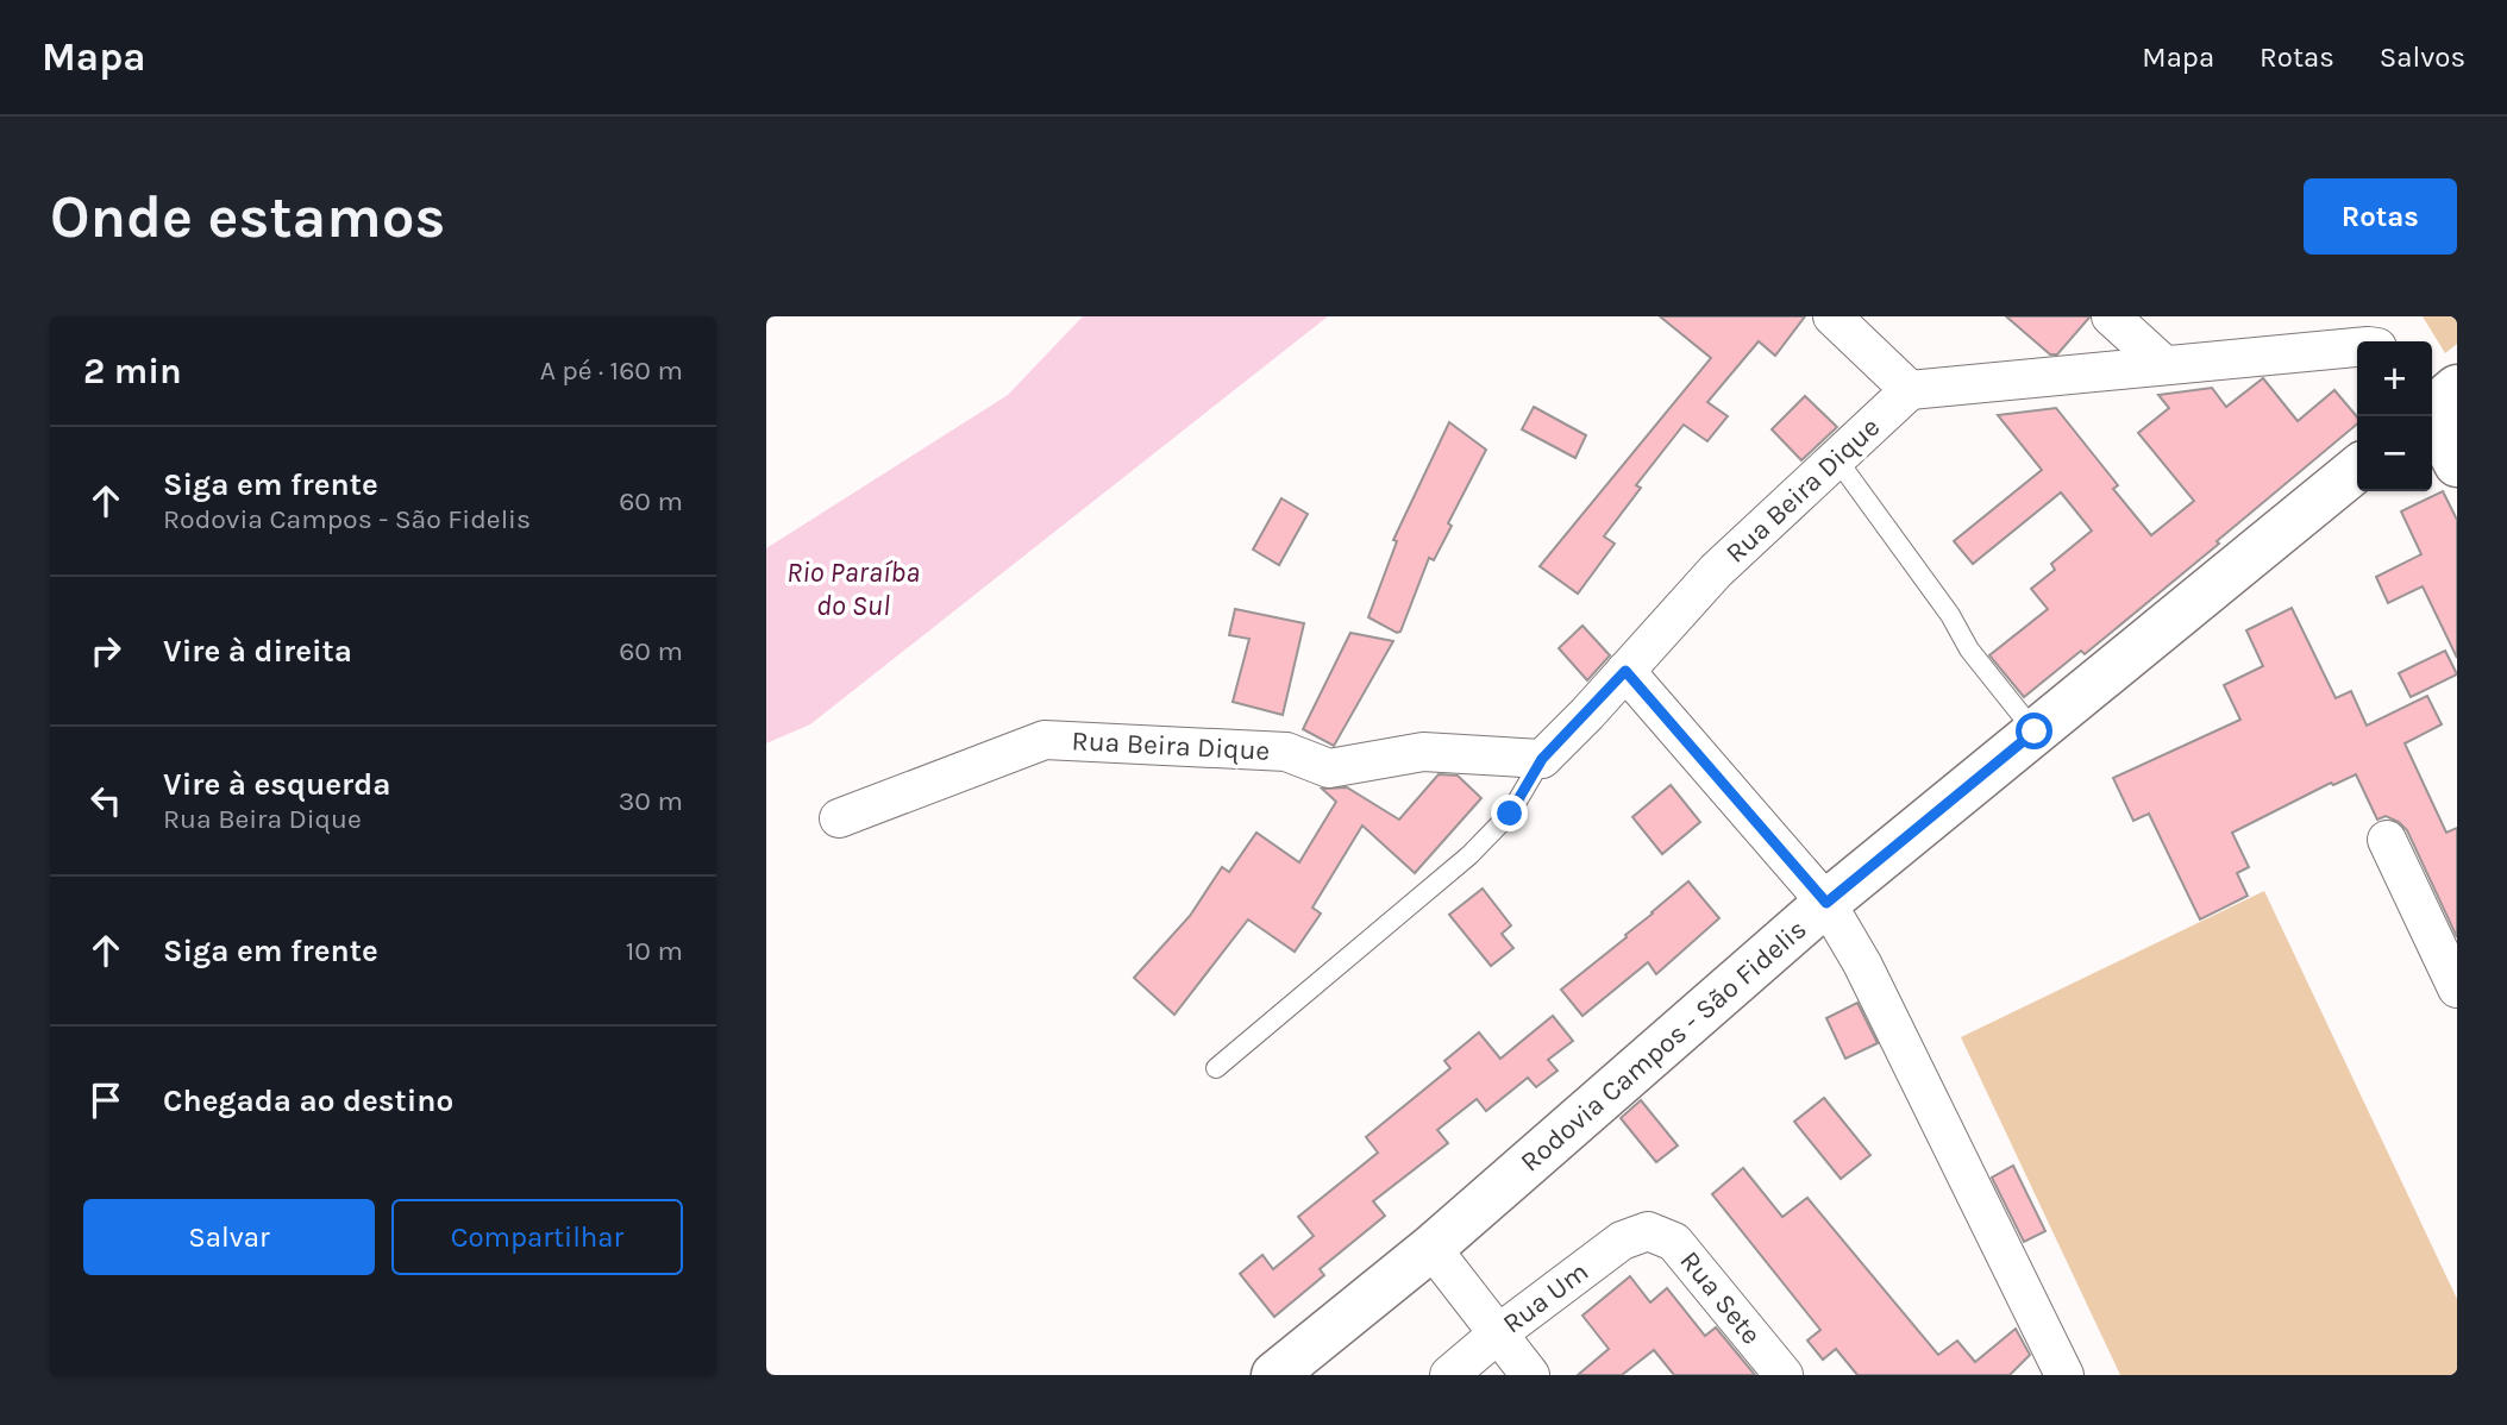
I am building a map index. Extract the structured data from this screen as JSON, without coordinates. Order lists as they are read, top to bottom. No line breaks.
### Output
{"streets":{"main road":["Rodovia Campos - São Fidelis"],"street":["Rua Beira Dique","Rua Um","Rua Sete"]},"crossings":[["Rua Um","Rua Sete"]],"water":["Rio Paraíba do Sul"],"page":{"header":"Mapa","nav":["Mapa","Rotas","Salvos"],"buttons":["Rotas",["Salvar","Compartilhar"]],"title":"Onde estamos","heading":["2 min","A pé · 160 m"],"map_buttons":["+","−"],"list":[["Siga em frente","Rodovia Campos - São Fidelis","60 m"],["Vire à direita","60 m"],["Vire à esquerda","Rua Beira Dique","30 m"],["Siga em frente","10 m"],"Chegada ao destino"]}}
